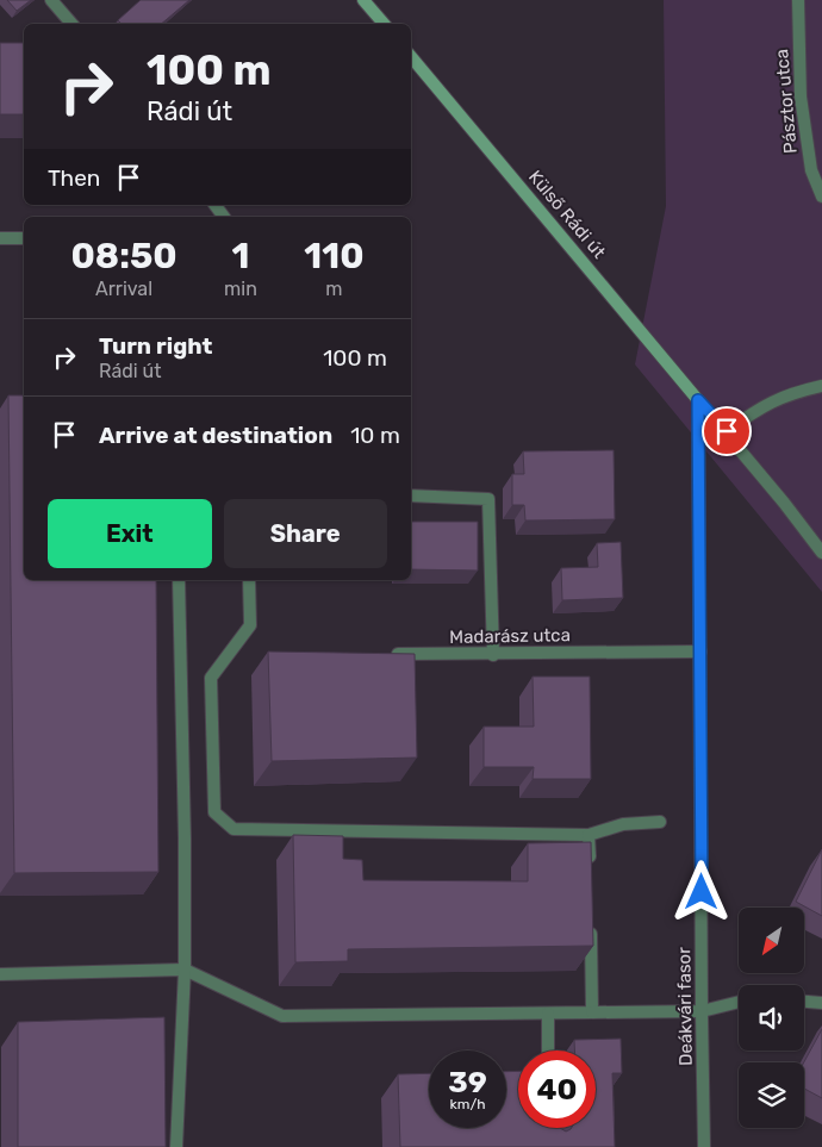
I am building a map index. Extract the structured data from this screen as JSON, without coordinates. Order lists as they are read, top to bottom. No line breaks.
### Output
{"streets":{"main road":["Külső Rádi út"],"street":["Pásztor utca","Madarász utca","Deákvári fasor"]},"crossings":[["Külső Rádi út","Deákvári fasor"],["Madarász utca","Deákvári fasor"]],"north":"bottom left","page":{"turn":["100 m","Rádi út"],"then":"Then","eta":["08:50","Arrival","1","min","110","m"],"list":[{"name":"Turn right","note":"Rádi út","value":"100 m"},{"name":"Arrive at destination","value":"10 m"}],"buttons":["Exit","Share"],"speed":"39 km/h","limit":"40"}}
